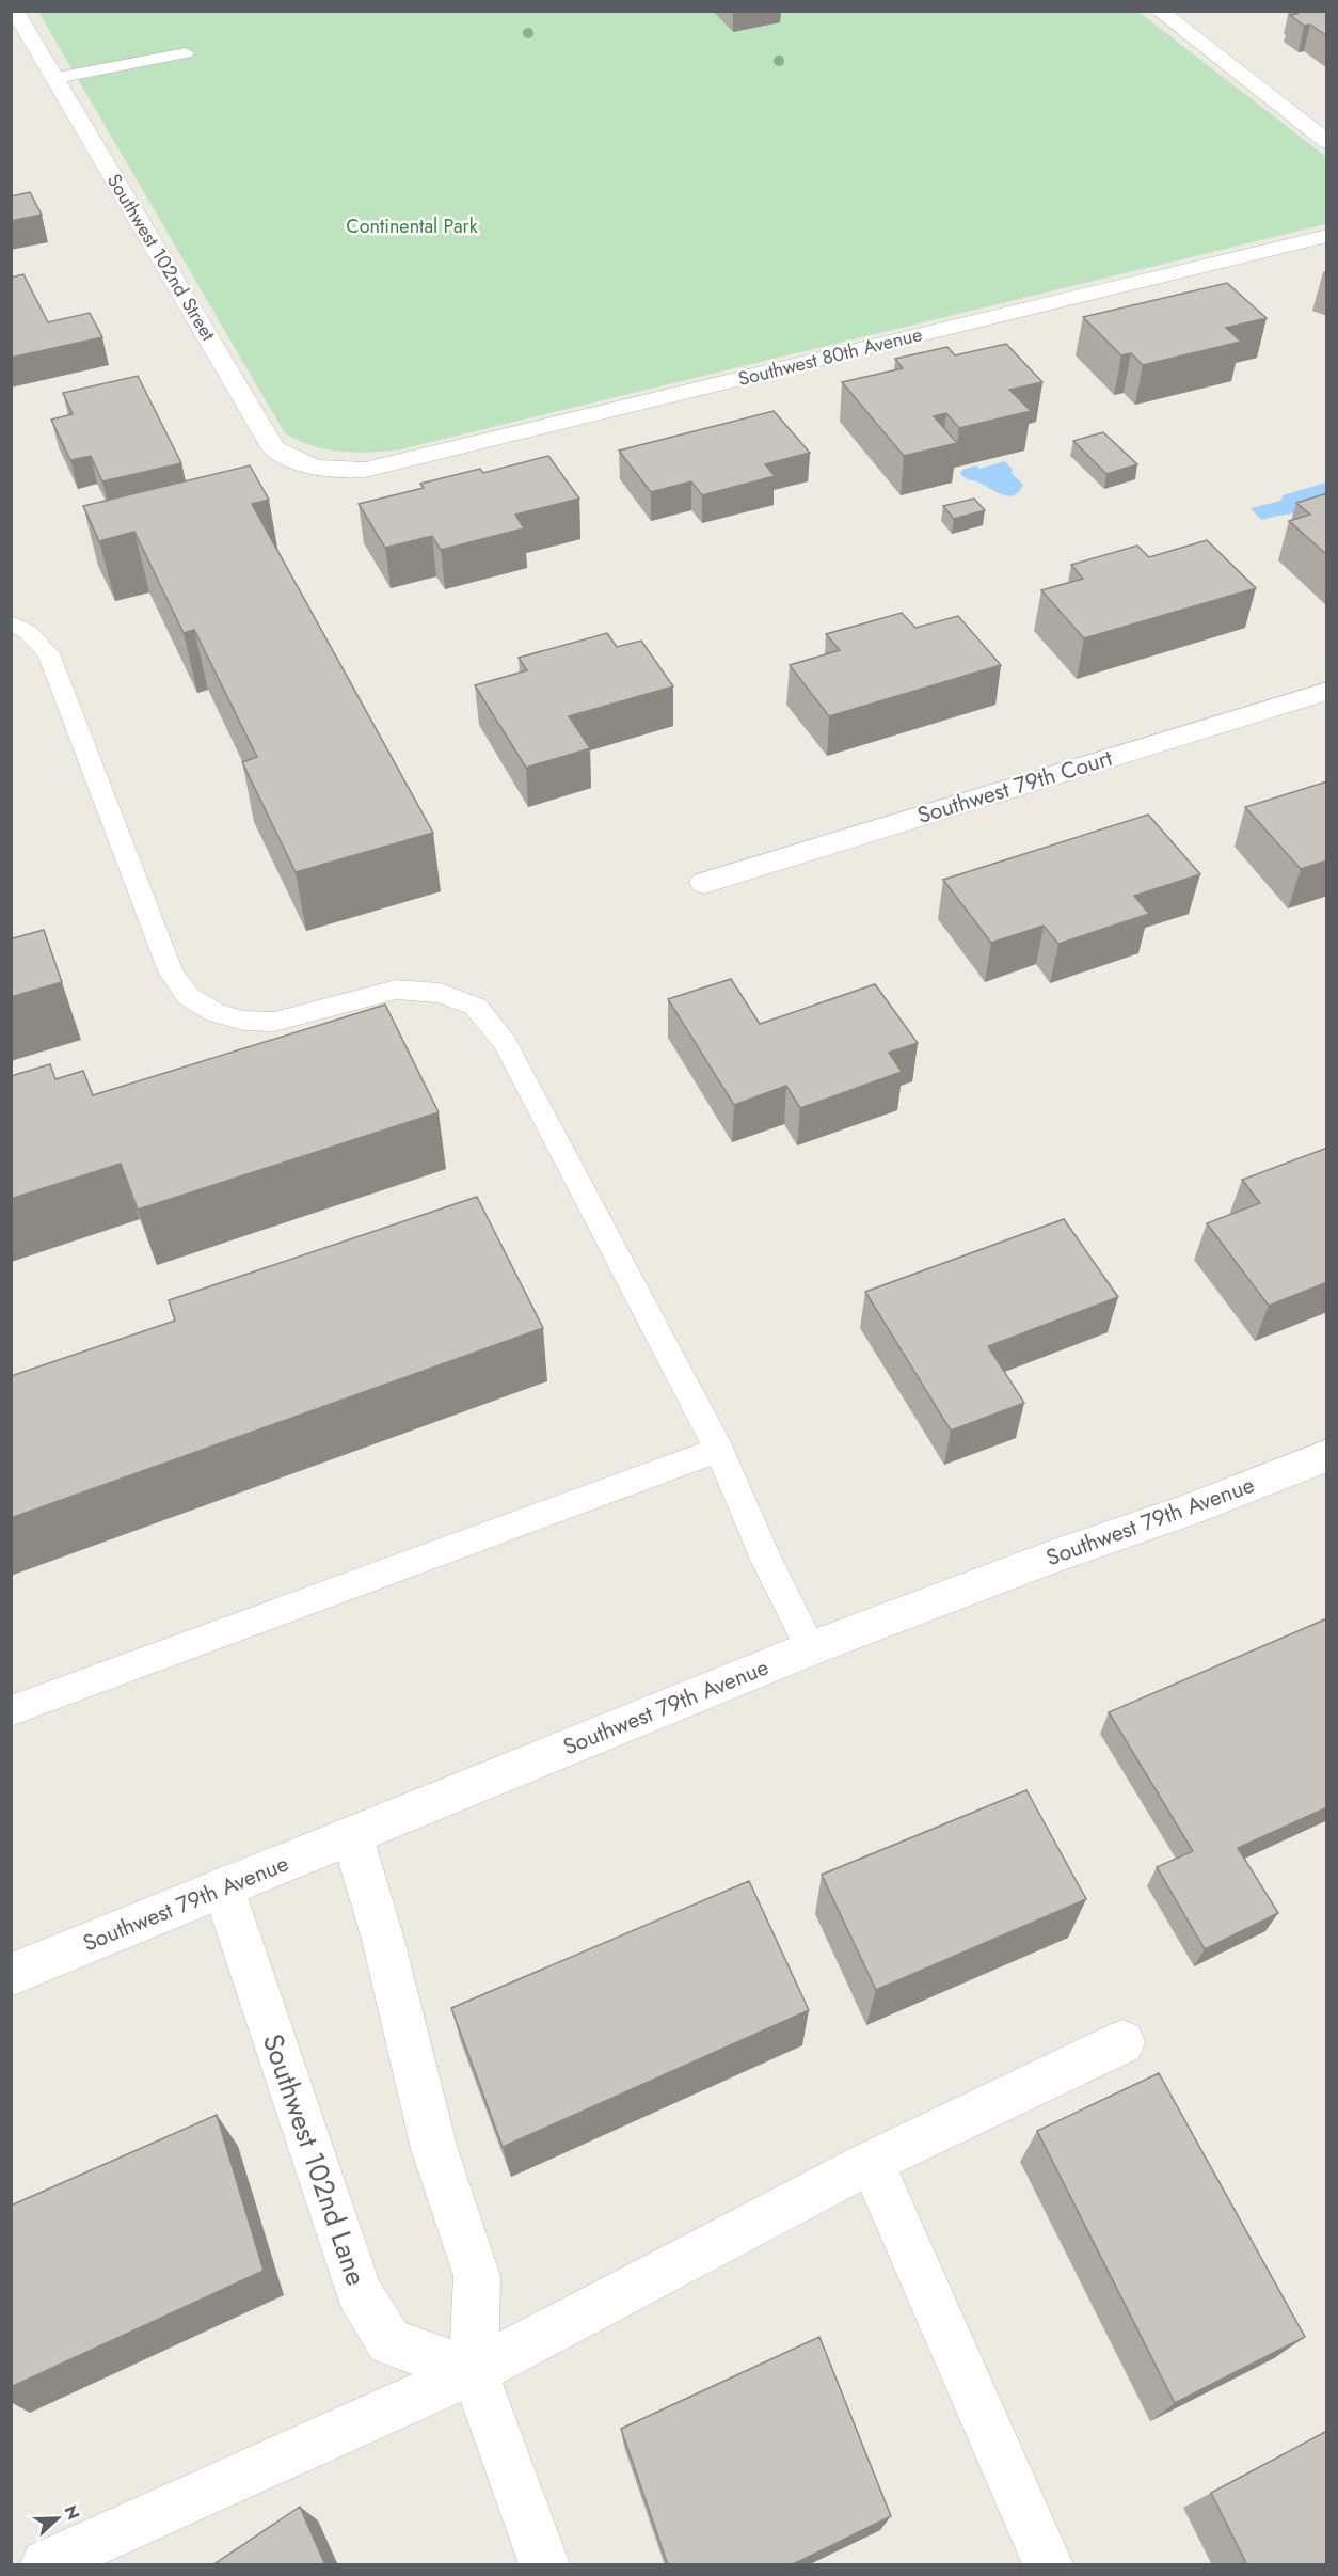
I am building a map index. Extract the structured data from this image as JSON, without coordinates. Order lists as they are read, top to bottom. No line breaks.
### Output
{"streets":{"street":["Southwest 102nd Street","Southwest 80th Avenue","Southwest 79th Court","Southwest 79th Avenue","Southwest 102nd Lane"]},"crossings":[["Southwest 102nd Street","Southwest 80th Avenue"],["Southwest 79th Avenue","Southwest 102nd Lane"]],"parks":["Continental Park"],"north":"right"}
